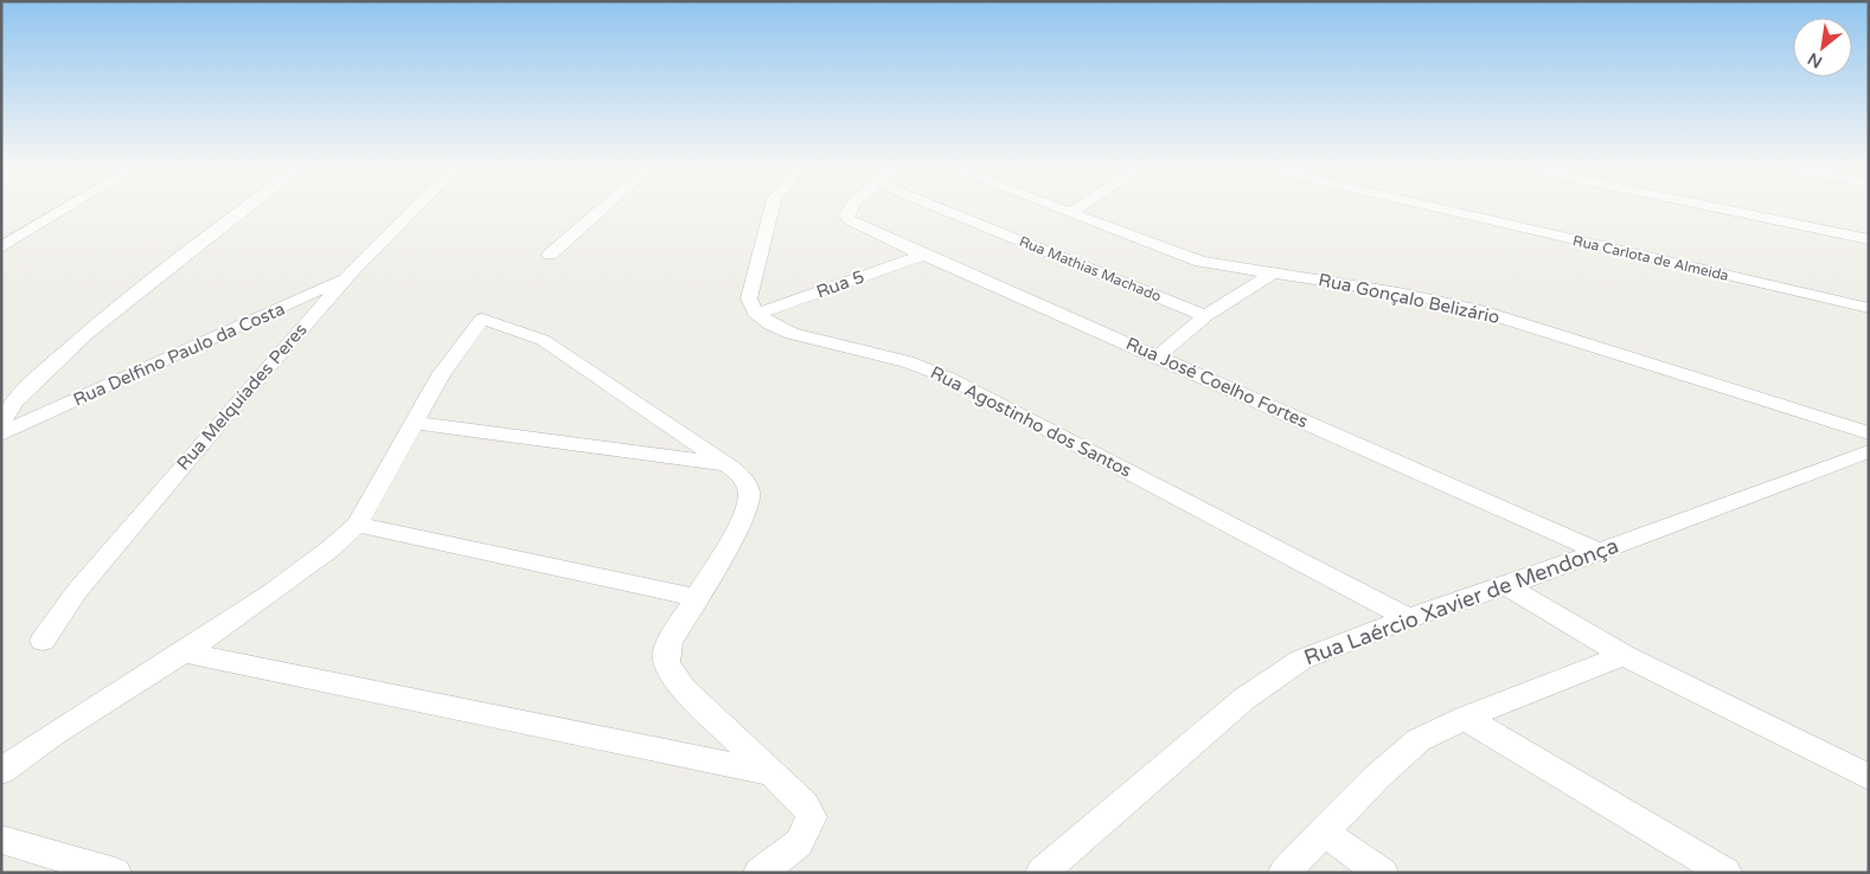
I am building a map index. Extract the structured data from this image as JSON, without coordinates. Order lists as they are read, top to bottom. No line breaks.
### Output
{"streets":{"street":["Rua Carlota de Almeida","Rua Mathias Machado","Rua 5","Rua Gonçalo Belizário","Rua Delfino Paulo da Costa","Rua José Coelho Fortes","Rua Melquíades Peres","Rua Agostinho dos Santos","Rua Laércio Xavier de Mendonça"]},"crossings":[["Rua 5","Rua José Coelho Fortes"],["Rua 5","Rua Agostinho dos Santos"],["Rua Delfino Paulo da Costa","Rua Melquíades Peres"],["Rua José Coelho Fortes","Rua Laércio Xavier de Mendonça"],["Rua Agostinho dos Santos","Rua Laércio Xavier de Mendonça"]],"north":"bottom left"}
